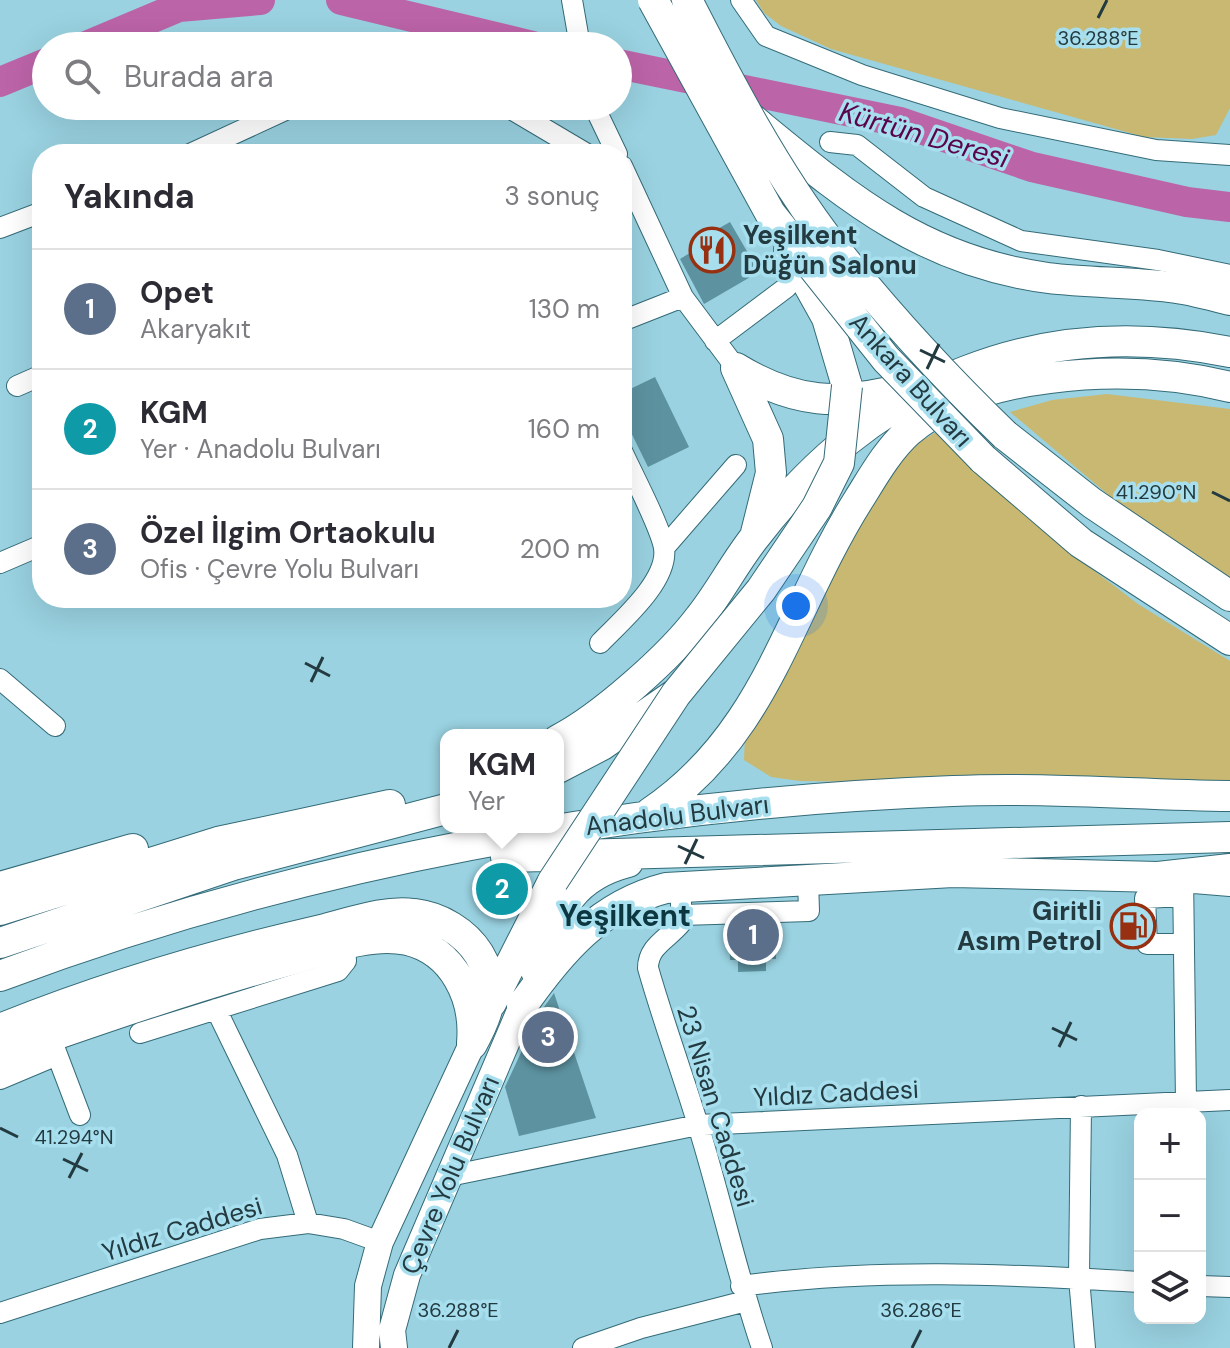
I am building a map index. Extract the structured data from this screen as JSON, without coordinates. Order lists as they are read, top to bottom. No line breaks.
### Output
{"streets":{"highway":["Ankara Bulvarı","Anadolu Bulvarı"],"main road":["Çevre Yolu Bulvarı"],"street":["Yıldız Caddesi","23 Nisan Caddesi"]},"crossings":[["Yıldız Caddesi","23 Nisan Caddesi"],["Yıldız Caddesi","Çevre Yolu Bulvarı"]],"districts":["Yeşilkent"],"water":["Kürtün Deresi"],"places":{"restaurant":["Yeşilkent Düğün Salonu"],"fuel station":["Giritli Asım Petrol"]},"page":{"search":"Burada ara","heading":["Yakında","3 sonuç"],"list":[{"mark":"1","name":"Opet","note":"Akaryakıt","value":"130 m"},{"mark":"2","name":"KGM","note":"Yer · Anadolu Bulvarı","value":"160 m"},{"mark":"3","name":"Özel İlgim Ortaokulu","note":"Ofis · Çevre Yolu Bulvarı","value":"200 m"}],"popup":["KGM","Yer"],"pins":["2","1","3"],"map_buttons":["+","−"]},"coordinates":["36.288°E","41.290°N","41.294°N","36.286°E"]}
